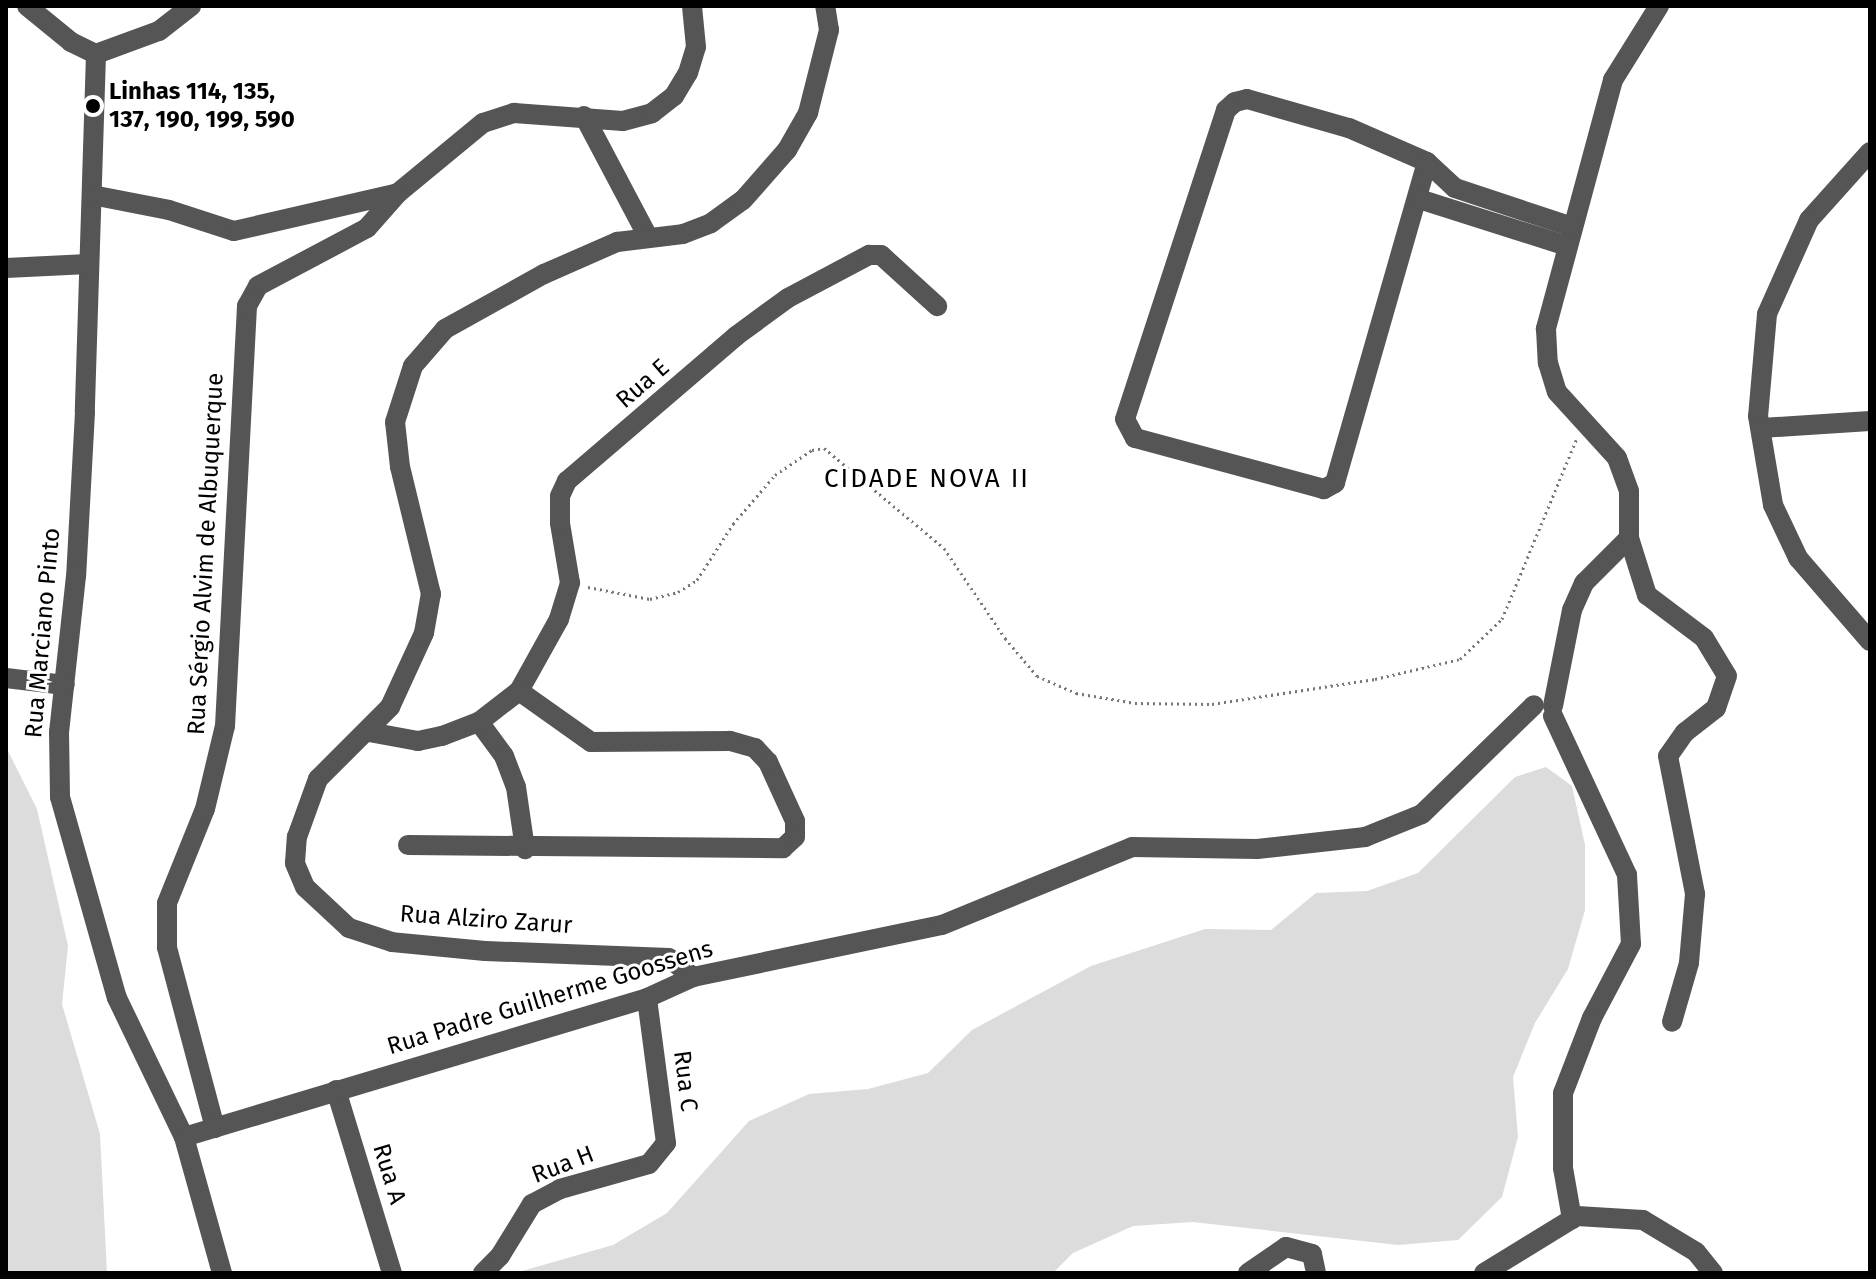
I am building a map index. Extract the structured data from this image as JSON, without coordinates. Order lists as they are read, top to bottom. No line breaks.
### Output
{"streets":{"street":["Rua E","Rua Sérgio Alvim de Albuquerque","Rua Marciano Pinto","Rua Alziro Zarur","Rua Padre Guilherme Goossens","Rua C","Rua H","Rua A"]},"crossings":[["Rua Sérgio Alvim de Albuquerque","Rua Padre Guilherme Goossens"],["Rua Marciano Pinto","Rua Padre Guilherme Goossens"],["Rua Alziro Zarur","Rua Padre Guilherme Goossens"],["Rua Padre Guilherme Goossens","Rua C"],["Rua Padre Guilherme Goossens","Rua A"],["Rua C","Rua H"]],"districts":["CIDADE NOVA II"],"places":["Linhas 114, 135, 137, 190, 199, 590"]}
